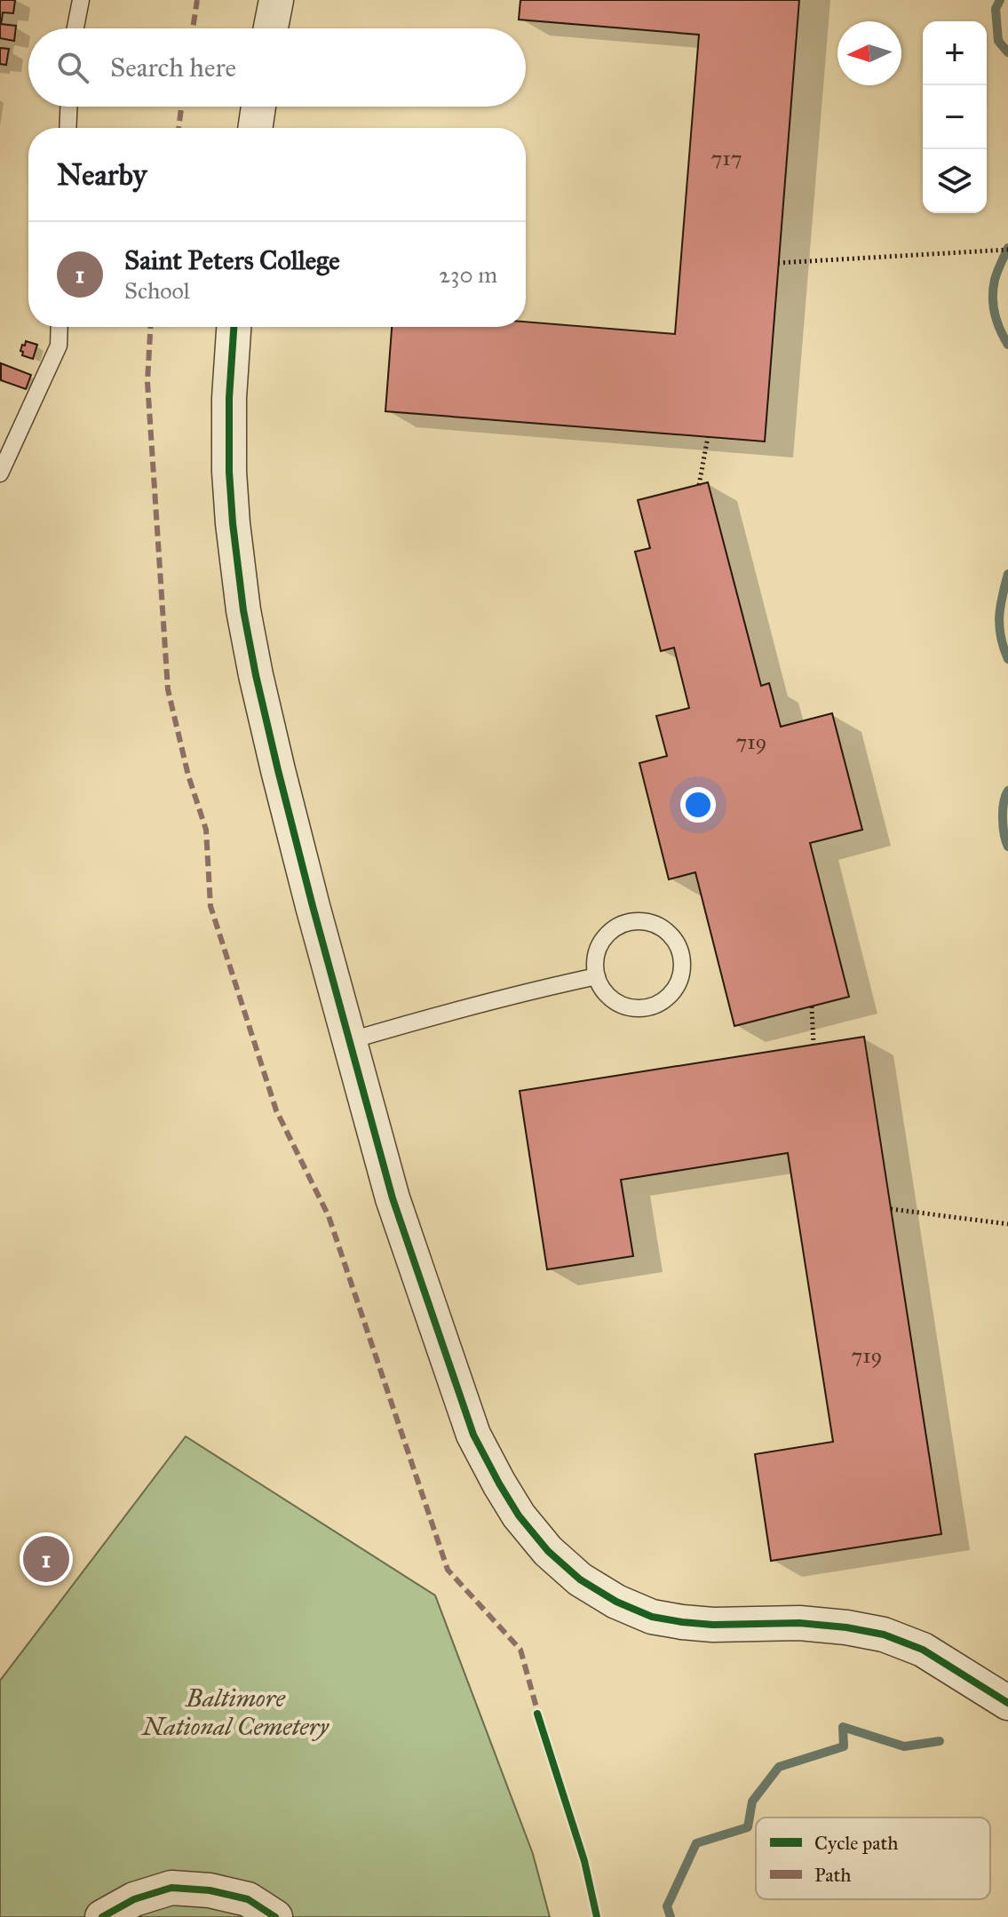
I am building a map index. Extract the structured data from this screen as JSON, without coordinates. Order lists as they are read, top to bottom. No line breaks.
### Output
{"parks":["Baltimore National Cemetery"],"house_numbers":["717","719","719"],"legend":["Cycle path","Path"],"north":"left","page":{"map_buttons":["+","−"],"search":"Search here","heading":"Nearby","list":[{"mark":"1","name":"Saint Peters College","note":"School","value":"230 m"}],"pins":"1"}}
